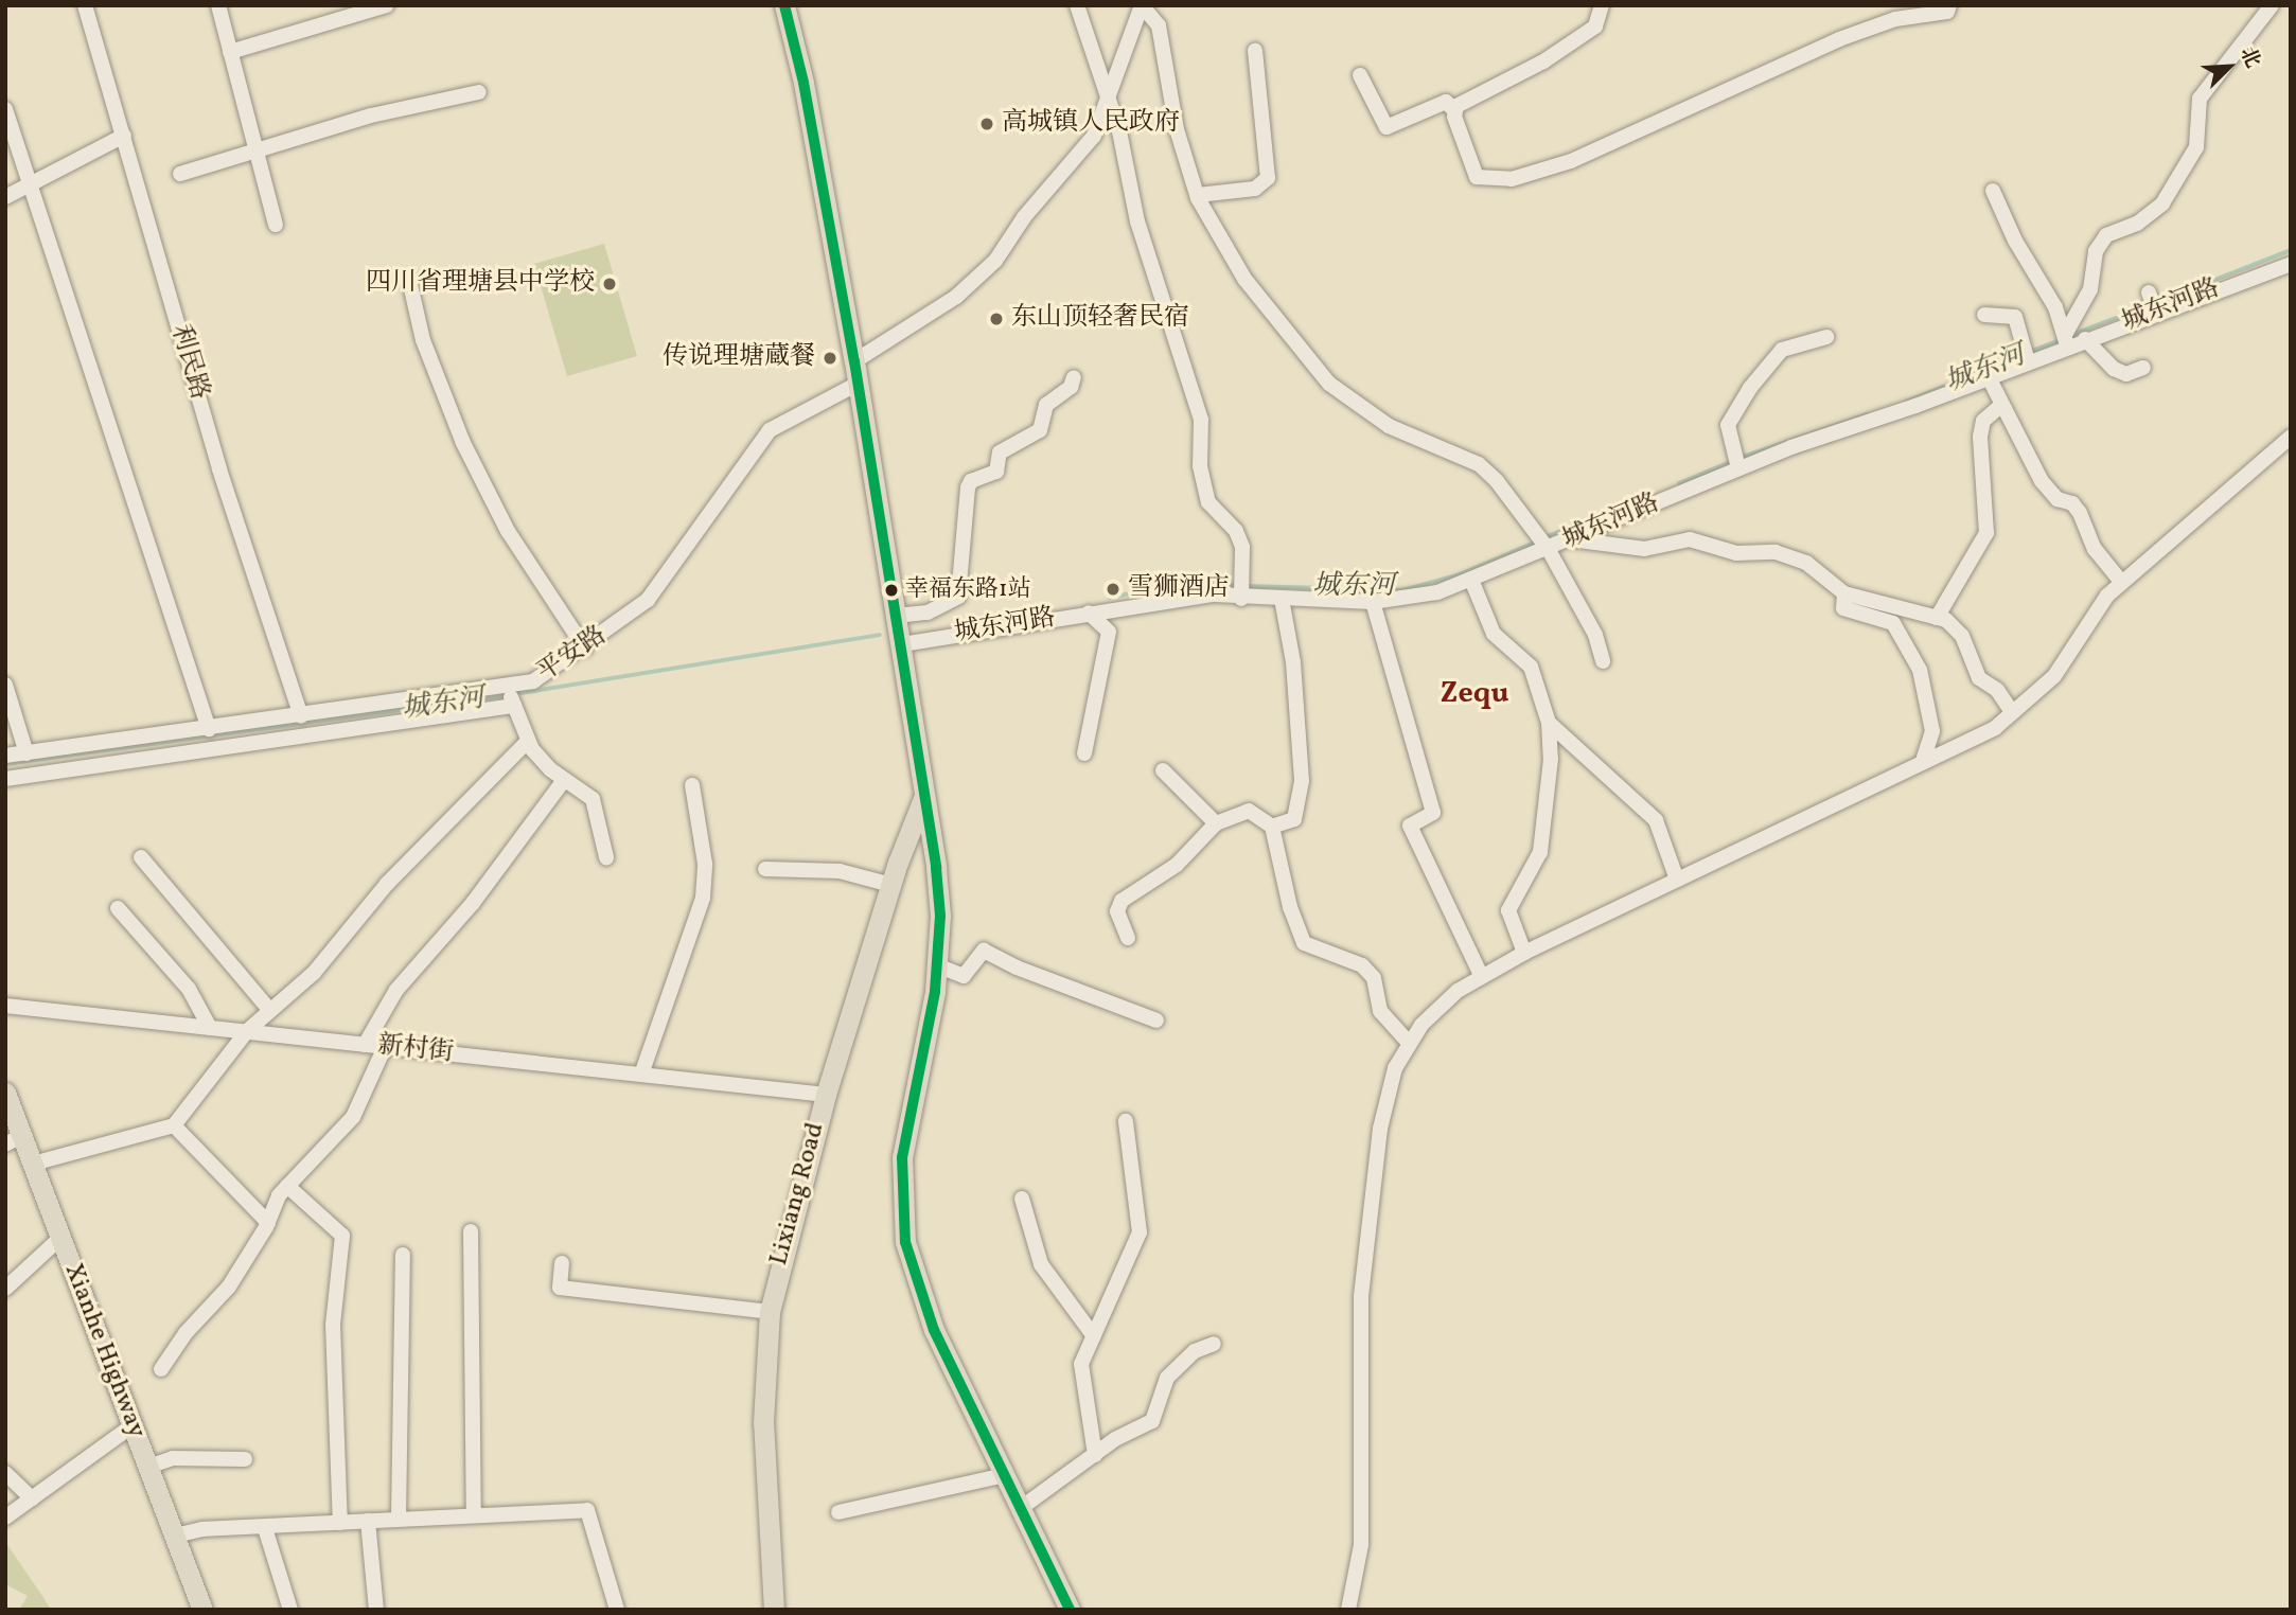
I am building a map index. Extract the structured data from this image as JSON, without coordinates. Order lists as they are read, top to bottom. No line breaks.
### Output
{"streets":{"main road":["Lixiang Road","Xianhe Highway"],"street":["城东河路","利民路","平安路","新村街"]},"crossings":[["利民路","平安路"],["新村街","Lixiang Road"]],"districts":["Zequ"],"water":["城东河"],"places":["高城镇人民政府","四川省理塘县中学校","东山顶轻奢民宿","传说理塘蔵餐","雪狮酒店","幸福东路1站"],"north":"top right"}
